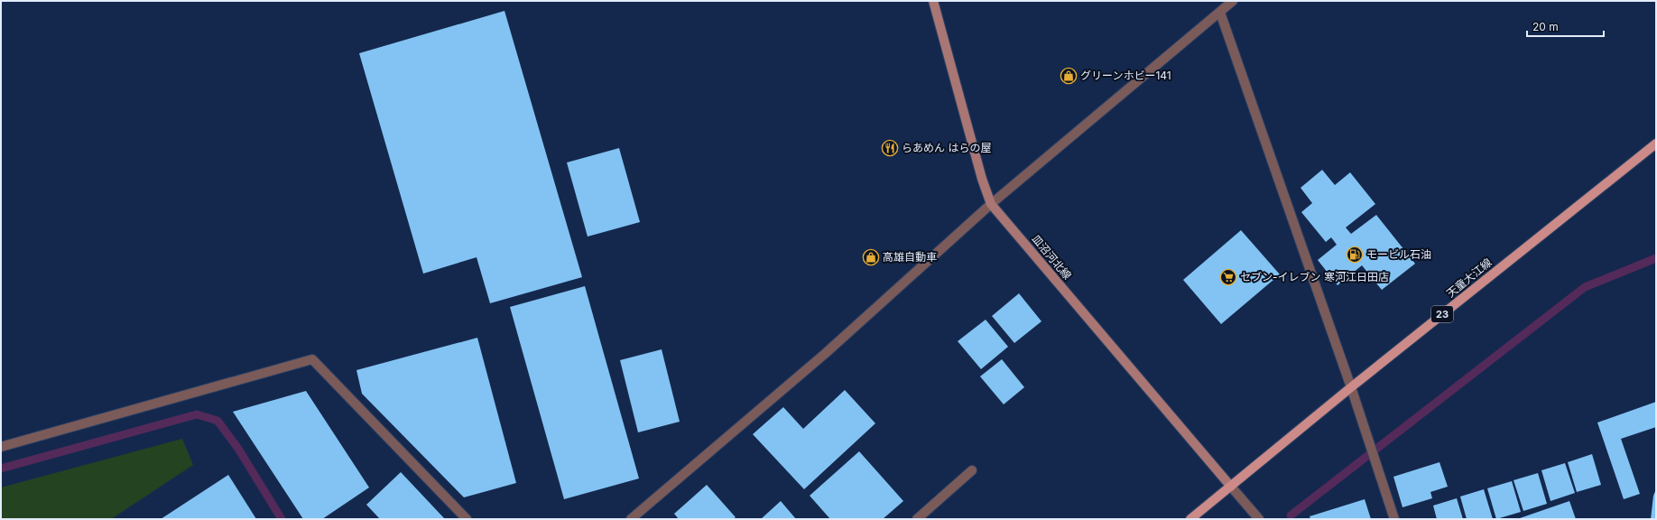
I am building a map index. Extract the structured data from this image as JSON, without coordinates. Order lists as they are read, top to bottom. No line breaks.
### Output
{"streets":{"main road":["皿沼河北線","天童大江線","23"]},"crossings":[["皿沼河北線","天童大江線"],["皿沼河北線","23"],["天童大江線","23"]],"places":{"shop":["グリーンホビー141","高雄自動車"],"restaurant":["らあめん はらの屋"],"fuel station":["モービル石油"],"supermarket":["セブン-イレブン 寒河江日田店"]},"scale_bar":"20 m"}
